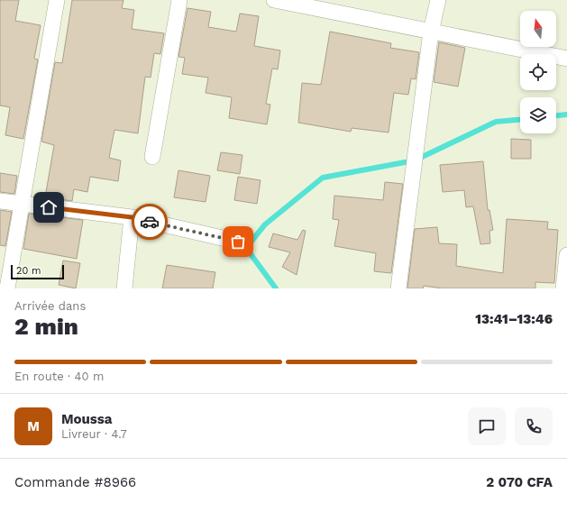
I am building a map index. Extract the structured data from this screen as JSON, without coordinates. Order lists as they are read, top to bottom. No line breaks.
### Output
{"scale_bar":"20 m","north":"top","page":{"scale":"20 m","heading":["2 min","Arrivée dans","13:41–13:46"],"panel":["Moussa","Livreur · 4.7","Commande #8966","2 070 CFA"],"bar":"En route · 40 m","round":"M"}}
